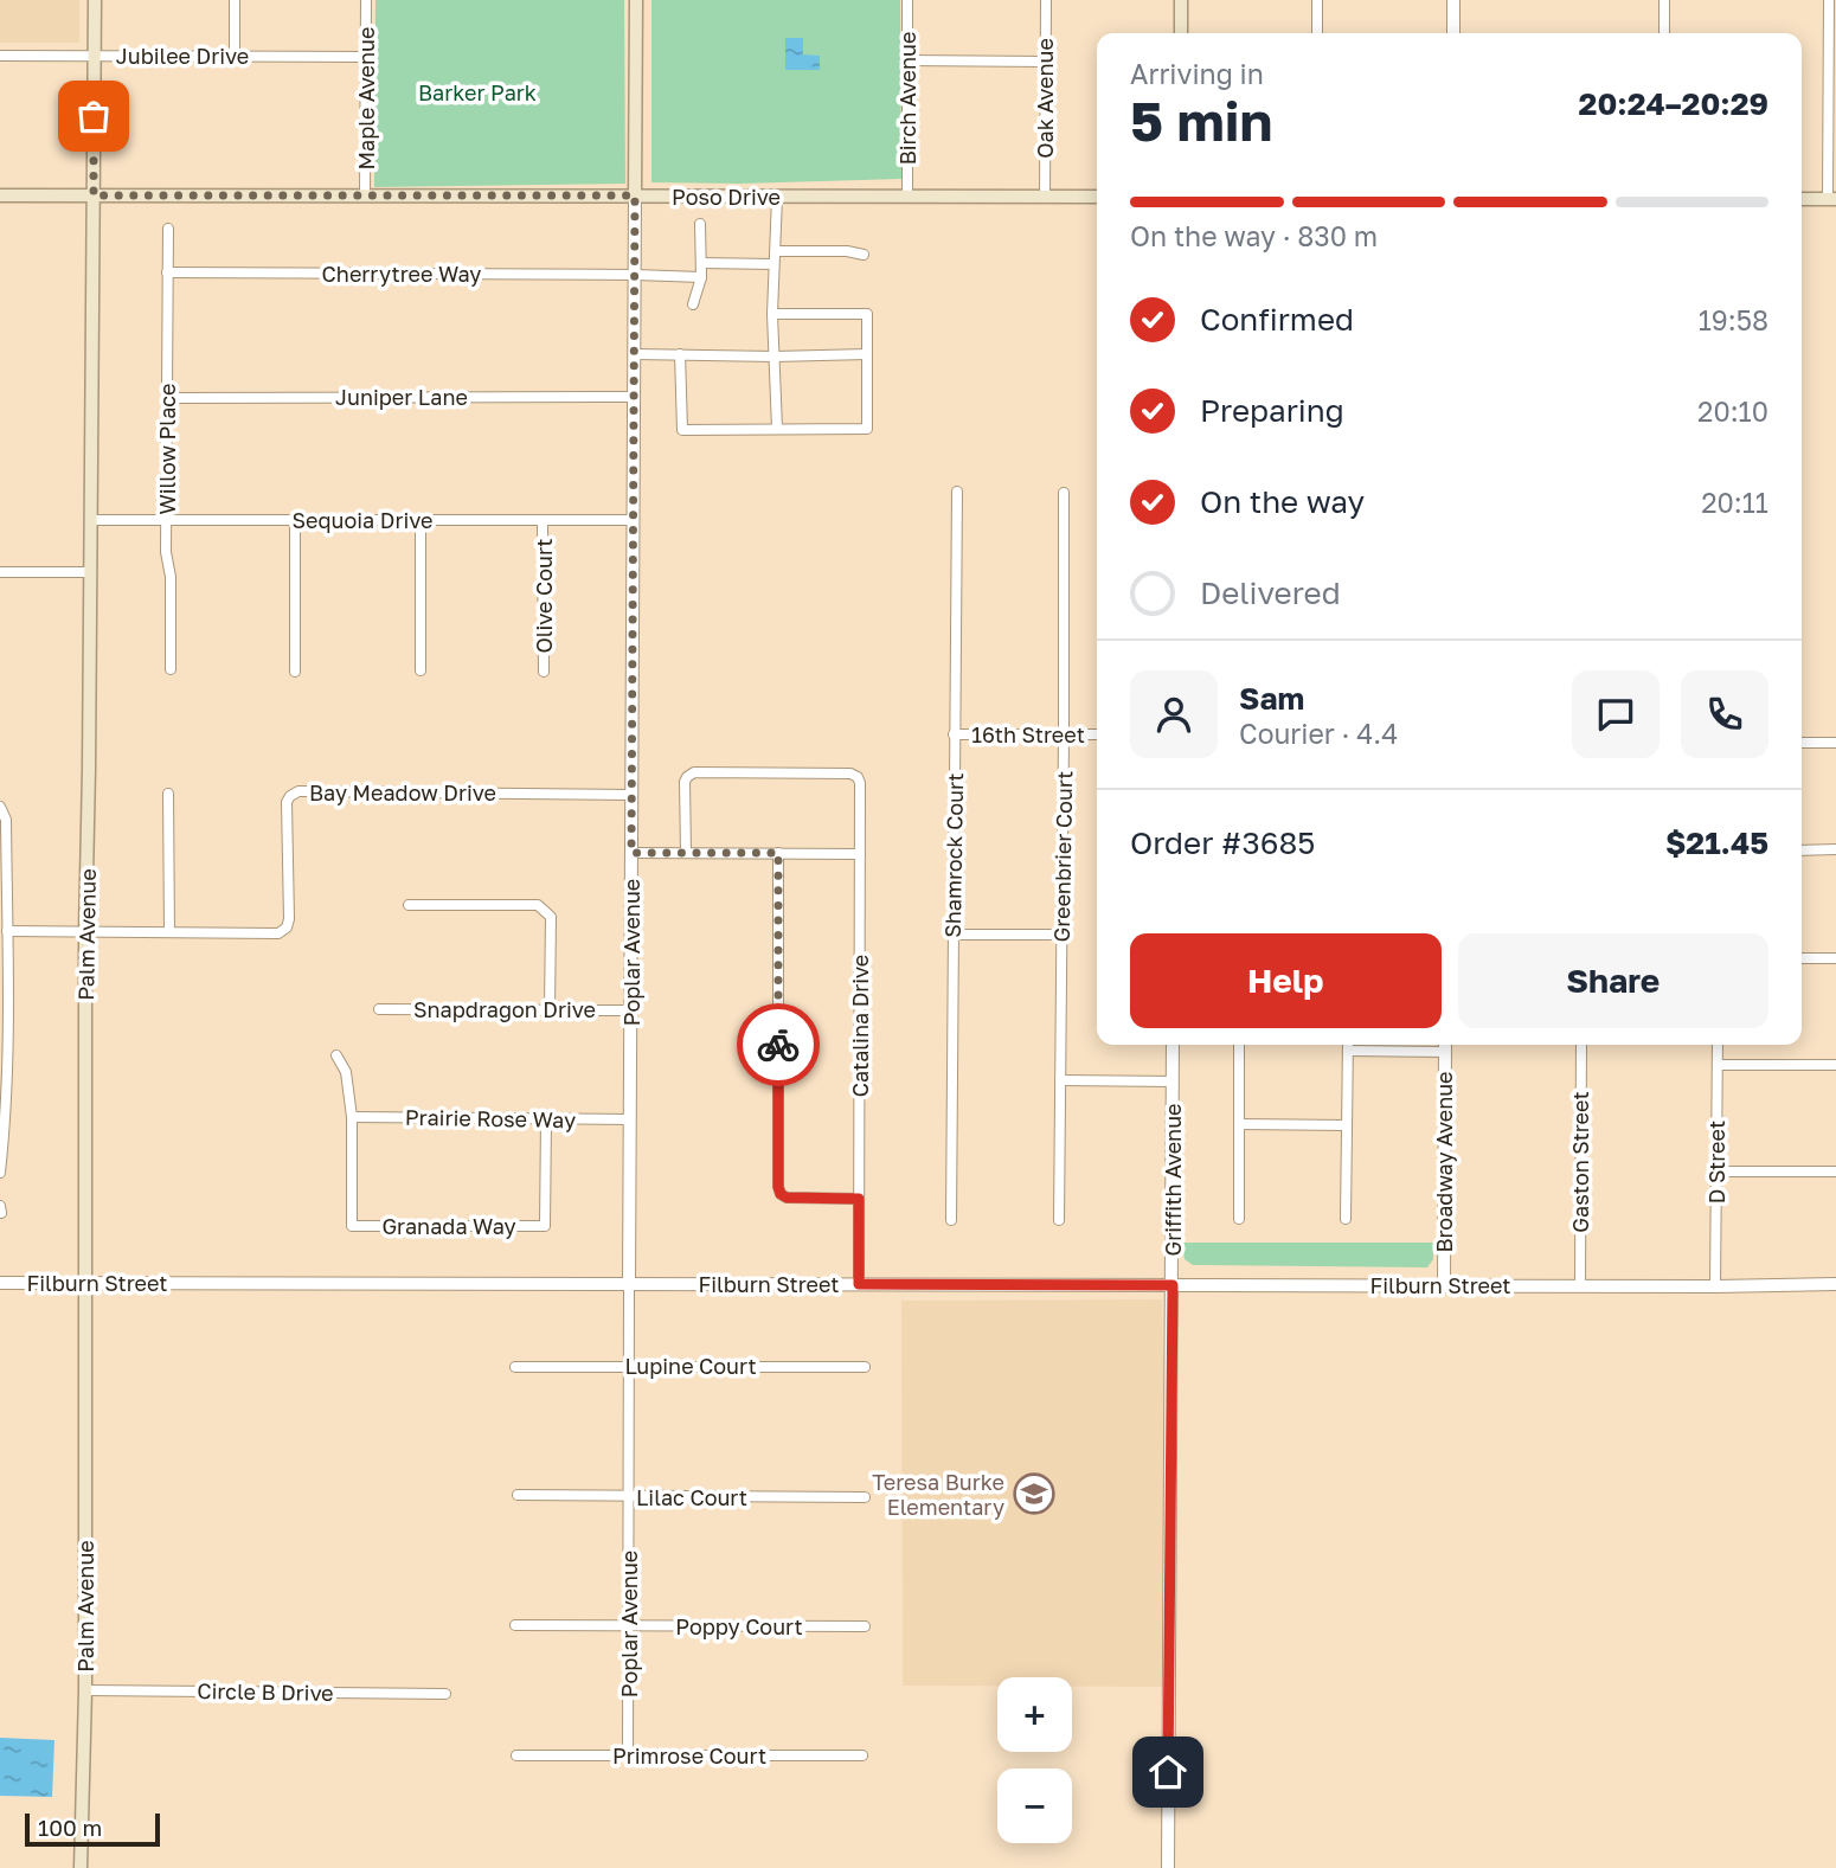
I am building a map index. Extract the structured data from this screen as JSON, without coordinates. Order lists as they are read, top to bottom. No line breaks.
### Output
{"streets":{"main road":["Poso Drive","Palm Avenue","Poplar Avenue"],"street":["Jubilee Drive","Maple Avenue","Birch Avenue","Oak Avenue","Cherrytree Way","Juniper Lane","Willow Place","Sequoia Drive","Olive Court","16th Street","Bay Meadow Drive","Shamrock Court","Greenbrier Court","Snapdragon Drive","Catalina Drive","Prairie Rose Way","Broadway Avenue","Gaston Street","D Street","Griffith Avenue","Granada Way","Filburn Street","Lupine Court","Lilac Court","Poppy Court","Circle B Drive","Primrose Court"]},"crossings":[["Jubilee Drive","Maple Avenue"],["Jubilee Drive","Palm Avenue"],["Maple Avenue","Poso Drive"],["Birch Avenue","Poso Drive"],["Oak Avenue","Poso Drive"],["Poso Drive","Palm Avenue"],["Poso Drive","Poplar Avenue"],["Cherrytree Way","Willow Place"],["Cherrytree Way","Poplar Avenue"],["Juniper Lane","Willow Place"],["Juniper Lane","Poplar Avenue"],["Willow Place","Sequoia Drive"],["Sequoia Drive","Olive Court"],["Sequoia Drive","Palm Avenue"],["Sequoia Drive","Poplar Avenue"],["16th Street","Shamrock Court"],["16th Street","Greenbrier Court"],["Bay Meadow Drive","Palm Avenue"],["Bay Meadow Drive","Poplar Avenue"],["Palm Avenue","Filburn Street"],["Palm Avenue","Circle B Drive"],["Poplar Avenue","Snapdragon Drive"],["Poplar Avenue","Prairie Rose Way"],["Poplar Avenue","Filburn Street"],["Poplar Avenue","Lupine Court"],["Poplar Avenue","Lilac Court"],["Poplar Avenue","Poppy Court"],["Poplar Avenue","Primrose Court"],["Catalina Drive","Filburn Street"],["Prairie Rose Way","Granada Way"],["Broadway Avenue","Filburn Street"],["Gaston Street","Filburn Street"],["D Street","Filburn Street"],["Griffith Avenue","Filburn Street"]],"parks":["Barker Park"],"places":{"school or university":["Teresa Burke Elementary"]},"scale_bar":"100 m","page":{"heading":["5 min","Arriving in","20:24–20:29"],"panel":["Sam","Courier · 4.4","Order #3685","$21.45"],"bar":"On the way · 830 m","list":[["Confirmed","19:58"],["Preparing","20:10"],["On the way","20:11"],"Delivered"],"buttons":["Help","Share"],"map_buttons":["+","−"],"scale":"100 m"}}
